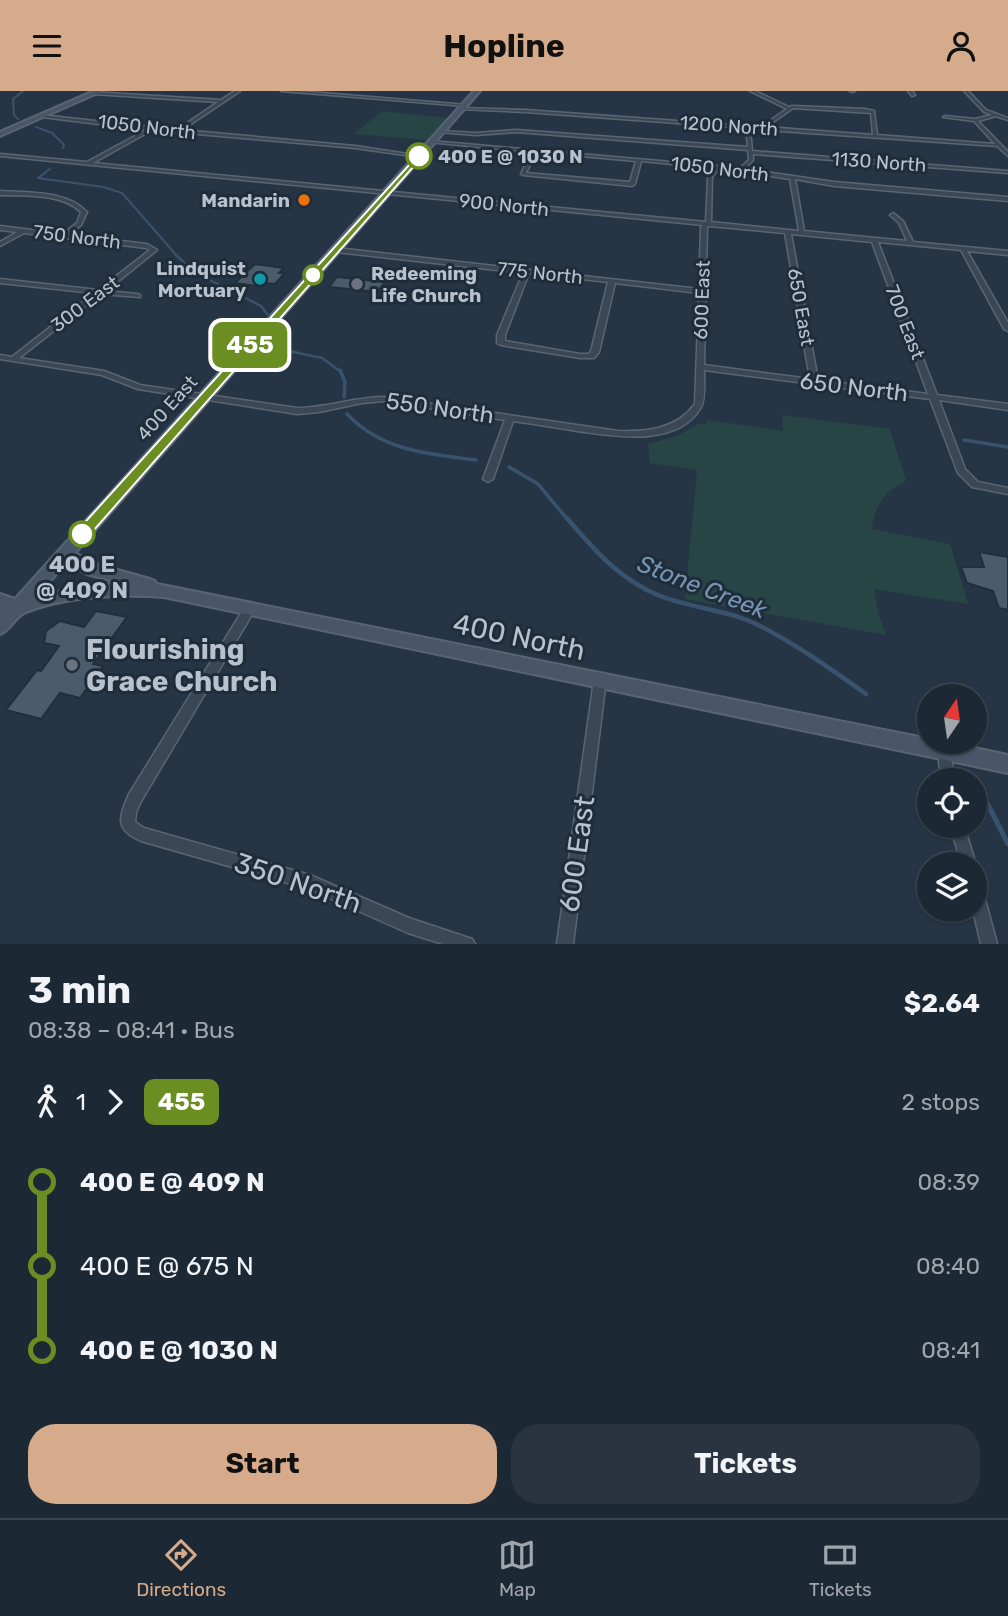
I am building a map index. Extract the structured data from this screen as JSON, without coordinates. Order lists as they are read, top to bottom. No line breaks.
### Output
{"streets":{"main road":["400 East","400 North"],"street":["1200 North","1050 North","1130 North","900 North","750 North","775 North","600 East","300 East","650 East","700 East","650 North","550 North","350 North"]},"crossings":[["1200 North","400 East"],["1050 North","600 East"],["1050 North","650 East"],["1050 North","400 East"],["1130 North","400 East"],["900 North","600 East"],["900 North","650 East"],["900 North","700 East"],["900 North","400 East"],["750 North","300 East"],["775 North","600 East"],["775 North","400 East"],["600 East","650 North"],["600 East","550 North"],["600 East","400 North"],["300 East","550 North"],["650 East","650 North"],["700 East","650 North"],["400 East","550 North"],["400 East","400 North"],["400 North","350 North"]],"water":["Stone Creek"],"places":["400 E @ 1030 N","Mandarin","Lindquist Mortuary","Redeeming Life Church","400 E @ 409 N","Flourishing Grace Church"],"lines":["bus line 455"],"north":"top","page":{"header":"Hopline","on_map":"455","heading":["3 min","08:38 – 08:41 · Bus","$2.64"],"legs":["1","455","2 stops"],"list":[{"name":"400 E @ 409 N","value":"08:39"},{"name":"400 E @ 675 N","value":"08:40"},{"name":"400 E @ 1030 N","value":"08:41"}],"buttons":["Start","Tickets"],"tabs":["Directions","Map","Tickets"]}}
